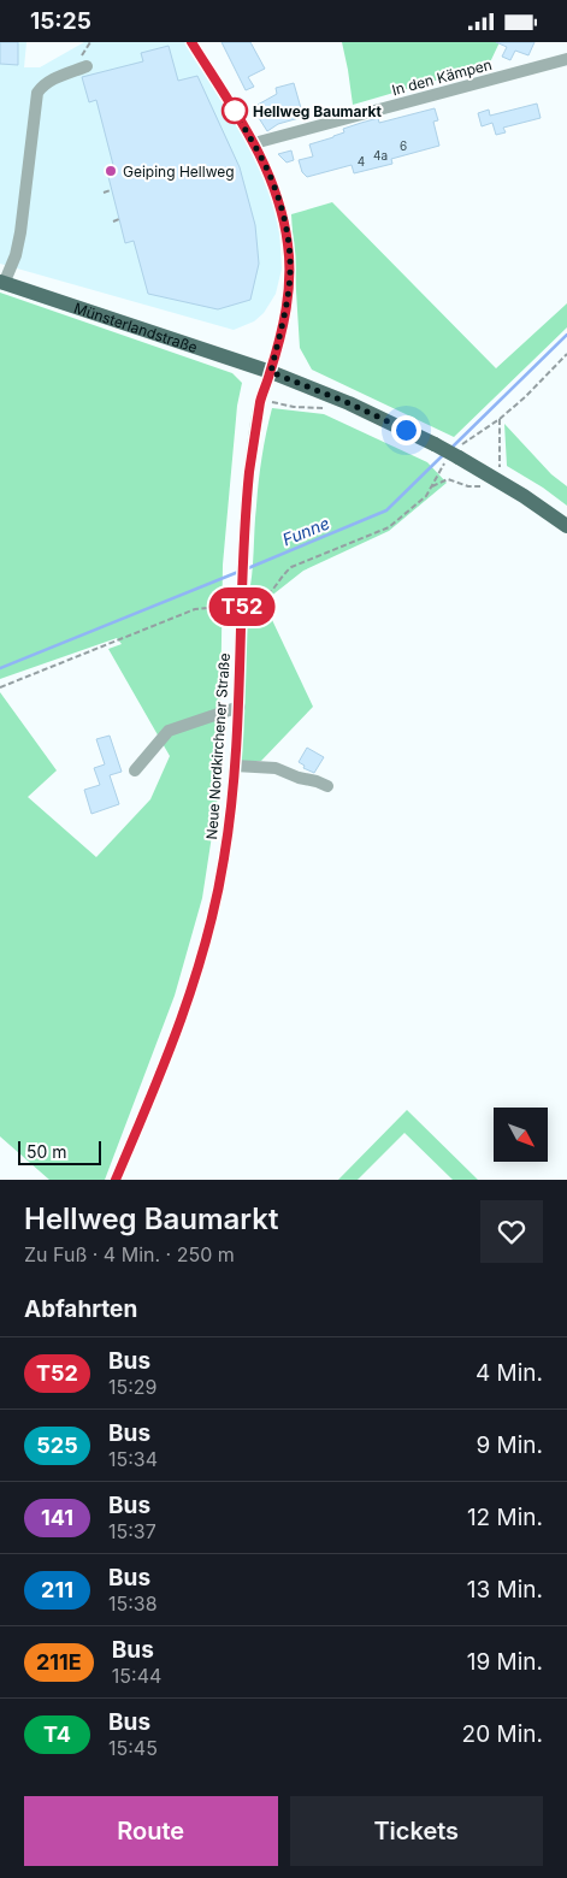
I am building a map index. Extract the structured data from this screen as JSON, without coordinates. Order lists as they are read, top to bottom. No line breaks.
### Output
{"streets":{"main road":["Münsterlandstraße"],"street":["In den Kämpen","Neue Nordkirchener Straße"]},"crossings":[["In den Kämpen","Neue Nordkirchener Straße"],["Münsterlandstraße","Neue Nordkirchener Straße"]],"water":["Funne"],"places":["Hellweg Baumarkt","Geiping Hellweg"],"lines":["bus line T52"],"house_numbers":["6","4a","4"],"scale_bar":"50 m","north":"bottom right","page":{"status":"15:25","on_map":"T52","scale":"50 m","heading":[["Hellweg Baumarkt","Zu Fuß · 4 Min. · 250 m"],"Abfahrten"],"list":[{"mark":"T52","name":"Bus","note":"15:29","value":"4 Min."},{"mark":"525","name":"Bus","note":"15:34","value":"9 Min."},{"mark":"141","name":"Bus","note":"15:37","value":"12 Min."},{"mark":"211","name":"Bus","note":"15:38","value":"13 Min."},{"mark":"211E","name":"Bus","note":"15:44","value":"19 Min."},{"mark":"T4","name":"Bus","note":"15:45","value":"20 Min."}],"buttons":["Route","Tickets"]}}
